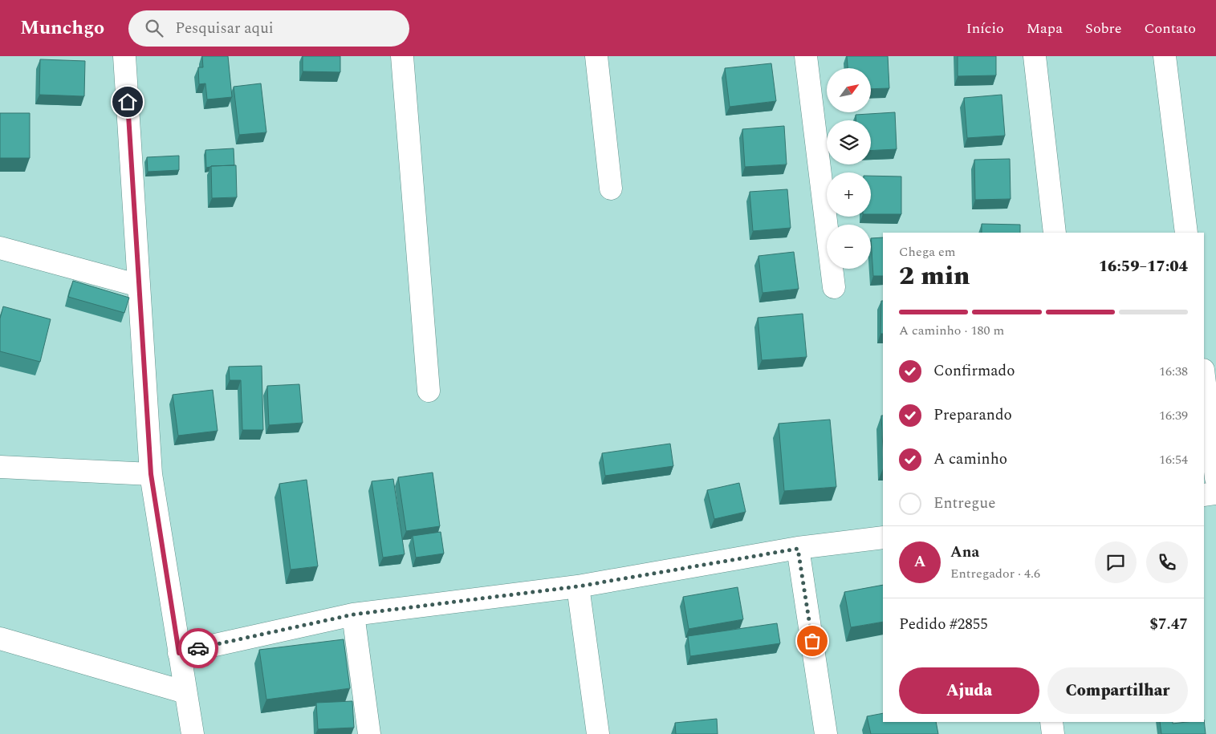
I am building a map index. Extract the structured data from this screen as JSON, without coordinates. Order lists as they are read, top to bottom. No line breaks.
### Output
{"north":"top right","page":{"header":"Munchgo","search":"Pesquisar aqui","nav":["Início","Mapa","Sobre","Contato"],"map_buttons":["+","−"],"heading":["2 min","Chega em","16:59–17:04"],"panel":["Ana","Entregador · 4.6","Pedido #2855","$7.47"],"bar":"A caminho · 180 m","list":[["Confirmado","16:38"],["Preparando","16:39"],["A caminho","16:54"],"Entregue"],"round":"A","buttons":["Ajuda","Compartilhar"]}}
